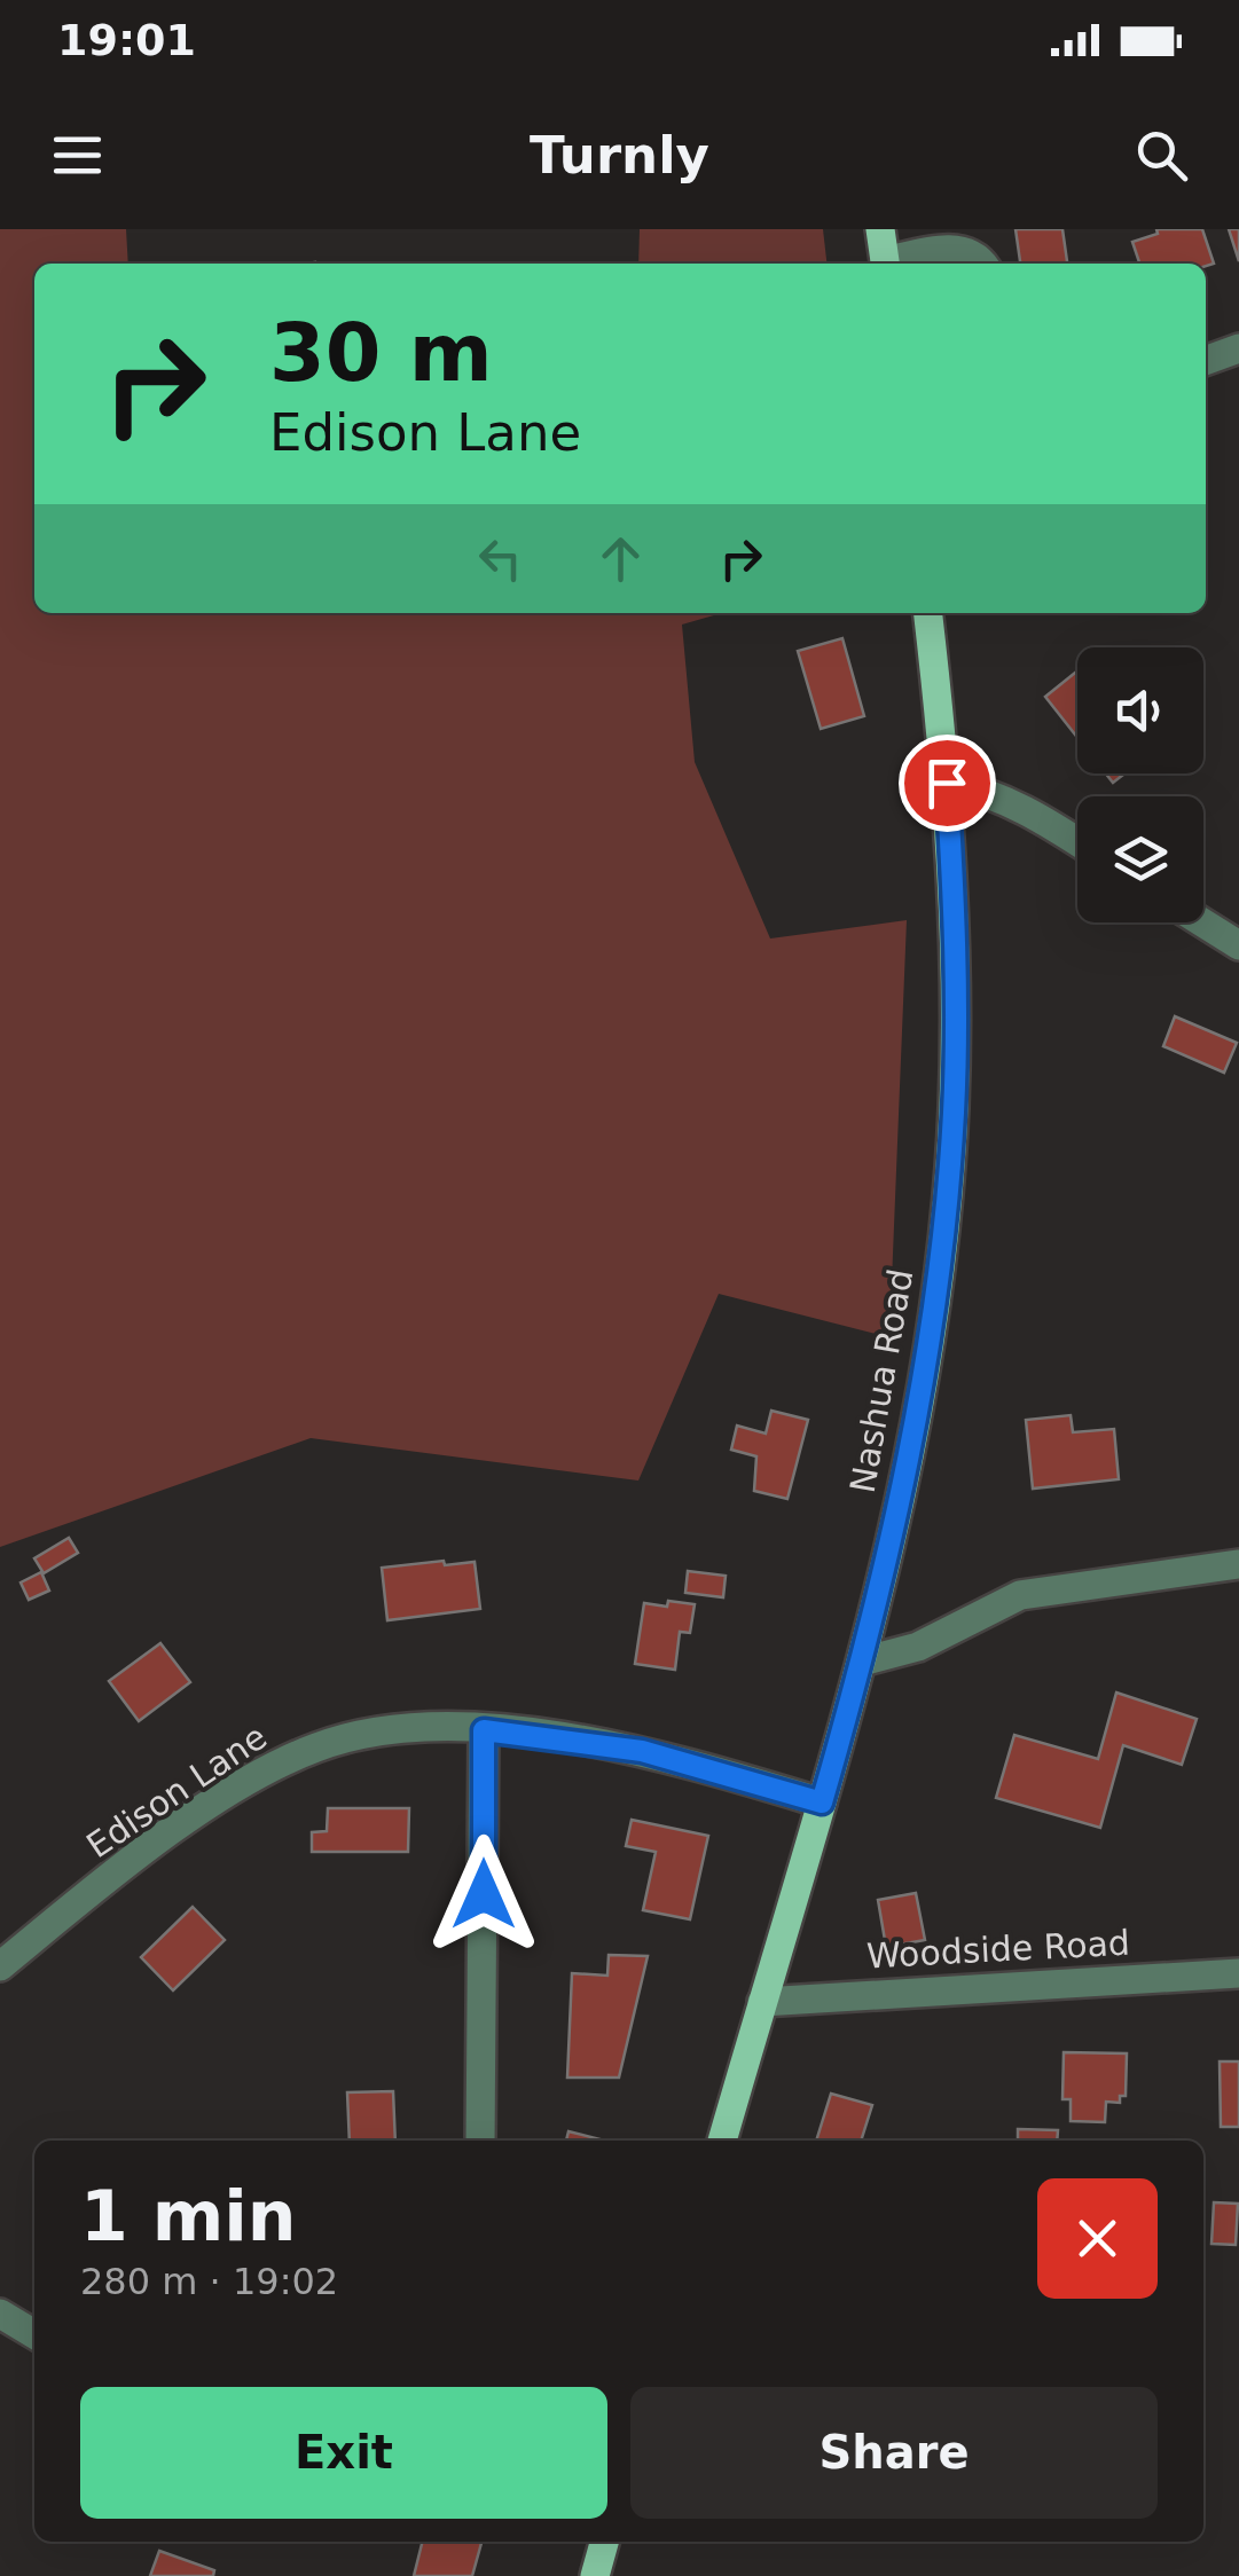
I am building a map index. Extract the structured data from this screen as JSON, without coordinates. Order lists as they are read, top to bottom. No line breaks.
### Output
{"streets":{"main road":["Nashua Road"],"street":["Edison Lane","Woodside Road"]},"crossings":[["Nashua Road","Edison Lane"],["Nashua Road","Woodside Road"]],"page":{"status":"19:01","header":"Turnly","turn":["30 m","Edison Lane"],"heading":["1 min","280 m · 19:02"],"buttons":["Exit","Share"]}}
